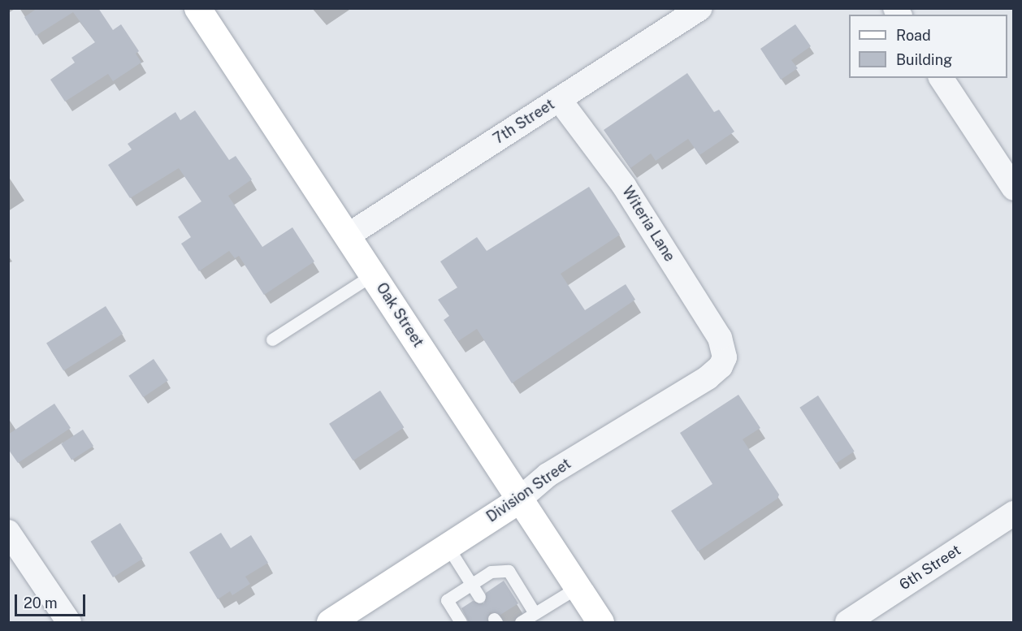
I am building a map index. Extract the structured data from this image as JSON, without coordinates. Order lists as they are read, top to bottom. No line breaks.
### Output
{"streets":{"main road":["Oak Street","Division Street"],"street":["7th Street","Witeria Lane","6th Street"]},"crossings":[["7th Street","Witeria Lane"],["7th Street","Oak Street"],["Witeria Lane","Division Street"],["Oak Street","Division Street"]],"legend":["Road","Building"],"scale_bar":"20 m"}
